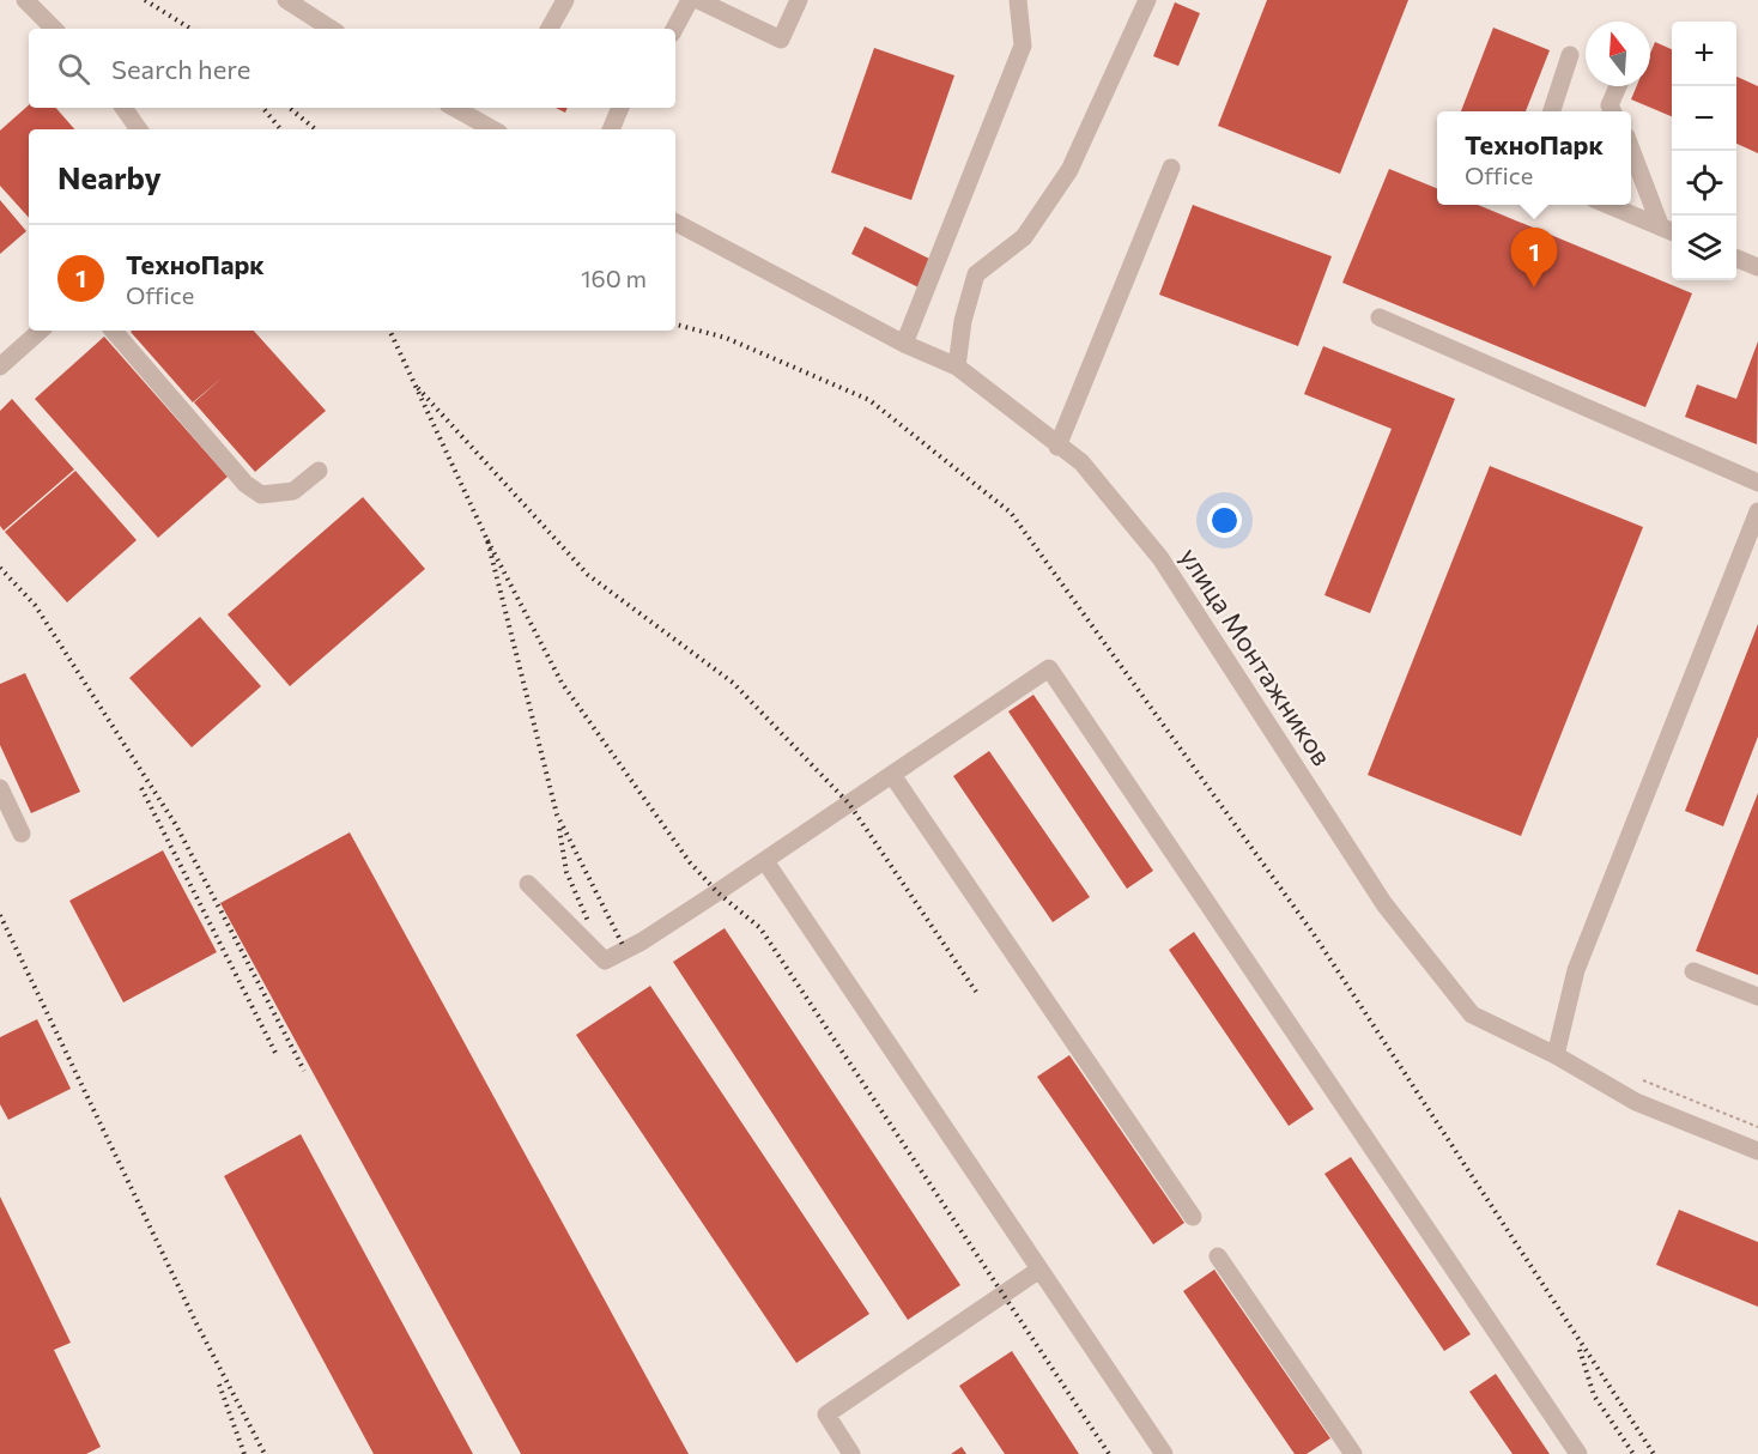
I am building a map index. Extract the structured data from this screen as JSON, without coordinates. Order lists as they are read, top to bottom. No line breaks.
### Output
{"streets":{"street":["улица Монтажников"]},"north":"top","page":{"map_buttons":["+","−"],"search":"Search here","popup":["ТехноПарк","Office"],"heading":"Nearby","list":[{"mark":"1","name":"ТехноПарк","note":"Office","value":"160 m"}],"pins":"1"}}
